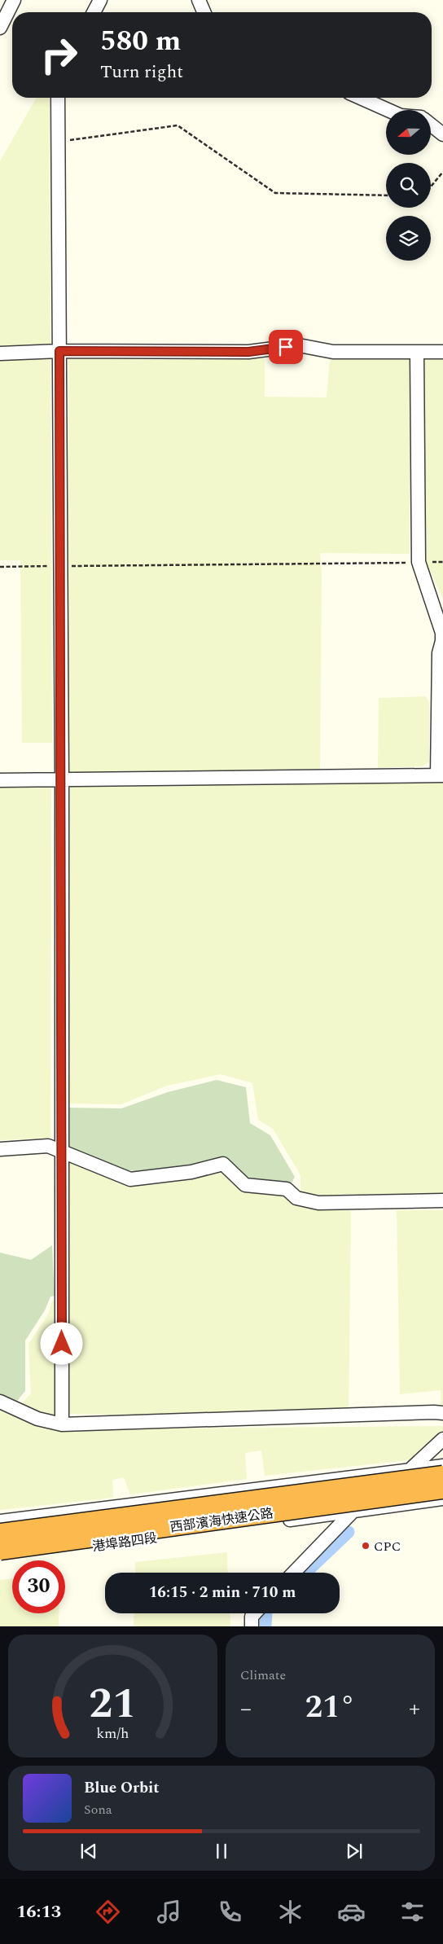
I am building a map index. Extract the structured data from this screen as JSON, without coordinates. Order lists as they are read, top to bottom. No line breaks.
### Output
{"streets":{"highway":["西部濱海快速公路"],"street":["港埠路四段"]},"places":["CPC"],"north":"left","page":{"turn":["580 m","Turn right"],"limit":"30","trip":"16:15 · 2 min · 710 m","tile":"Climate","heat":["−","21°","+"],"song":["Blue Orbit","Sona"],"tabs":"16:13","gauge":["21","km/h"]}}
